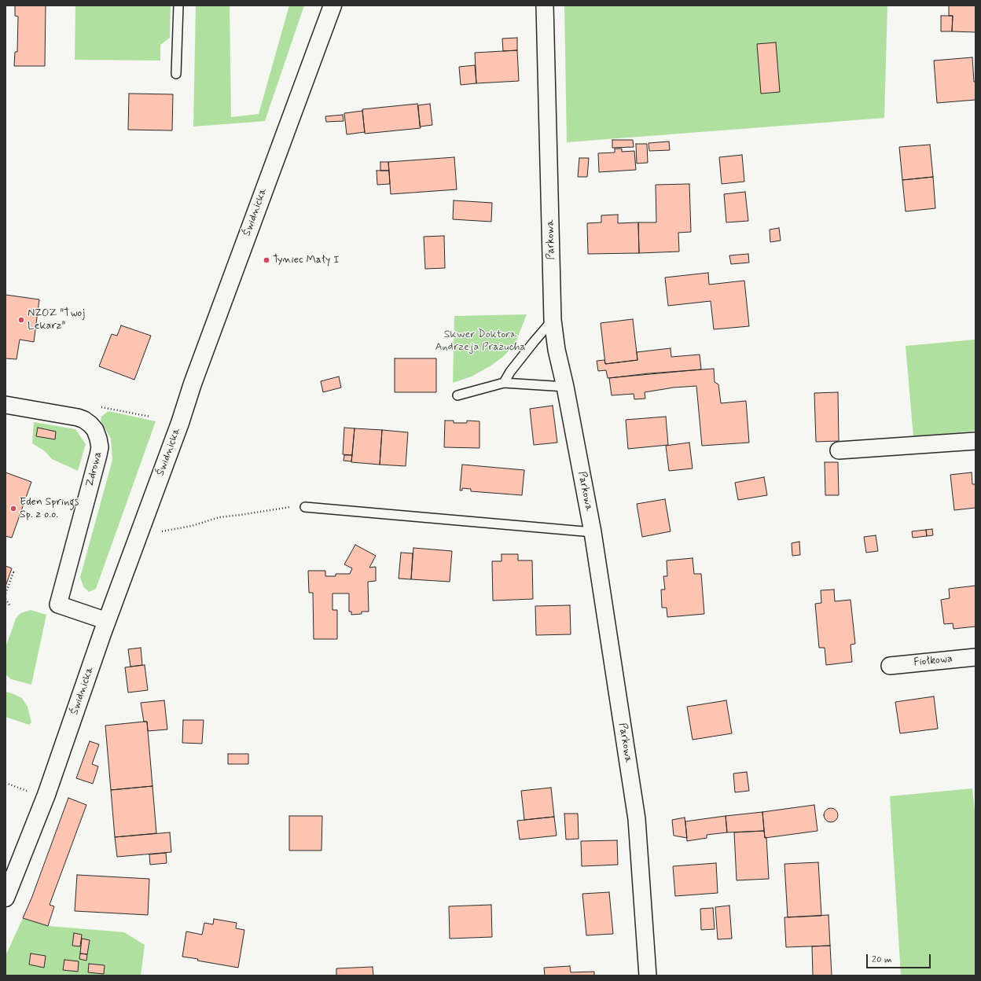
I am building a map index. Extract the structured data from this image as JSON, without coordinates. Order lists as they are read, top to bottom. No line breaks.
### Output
{"streets":{"street":["Świdnicka","Parkowa","Zdrowa","Fiołkowa"]},"crossings":[["Świdnicka","Zdrowa"]],"parks":["Skwer Doktora Andrzeja Prażucha"],"places":["Tyniec Mały I","NZOZ \"Twoj Lekarz\"","Eden Springs Sp. z o.o."],"scale_bar":"20 m"}
